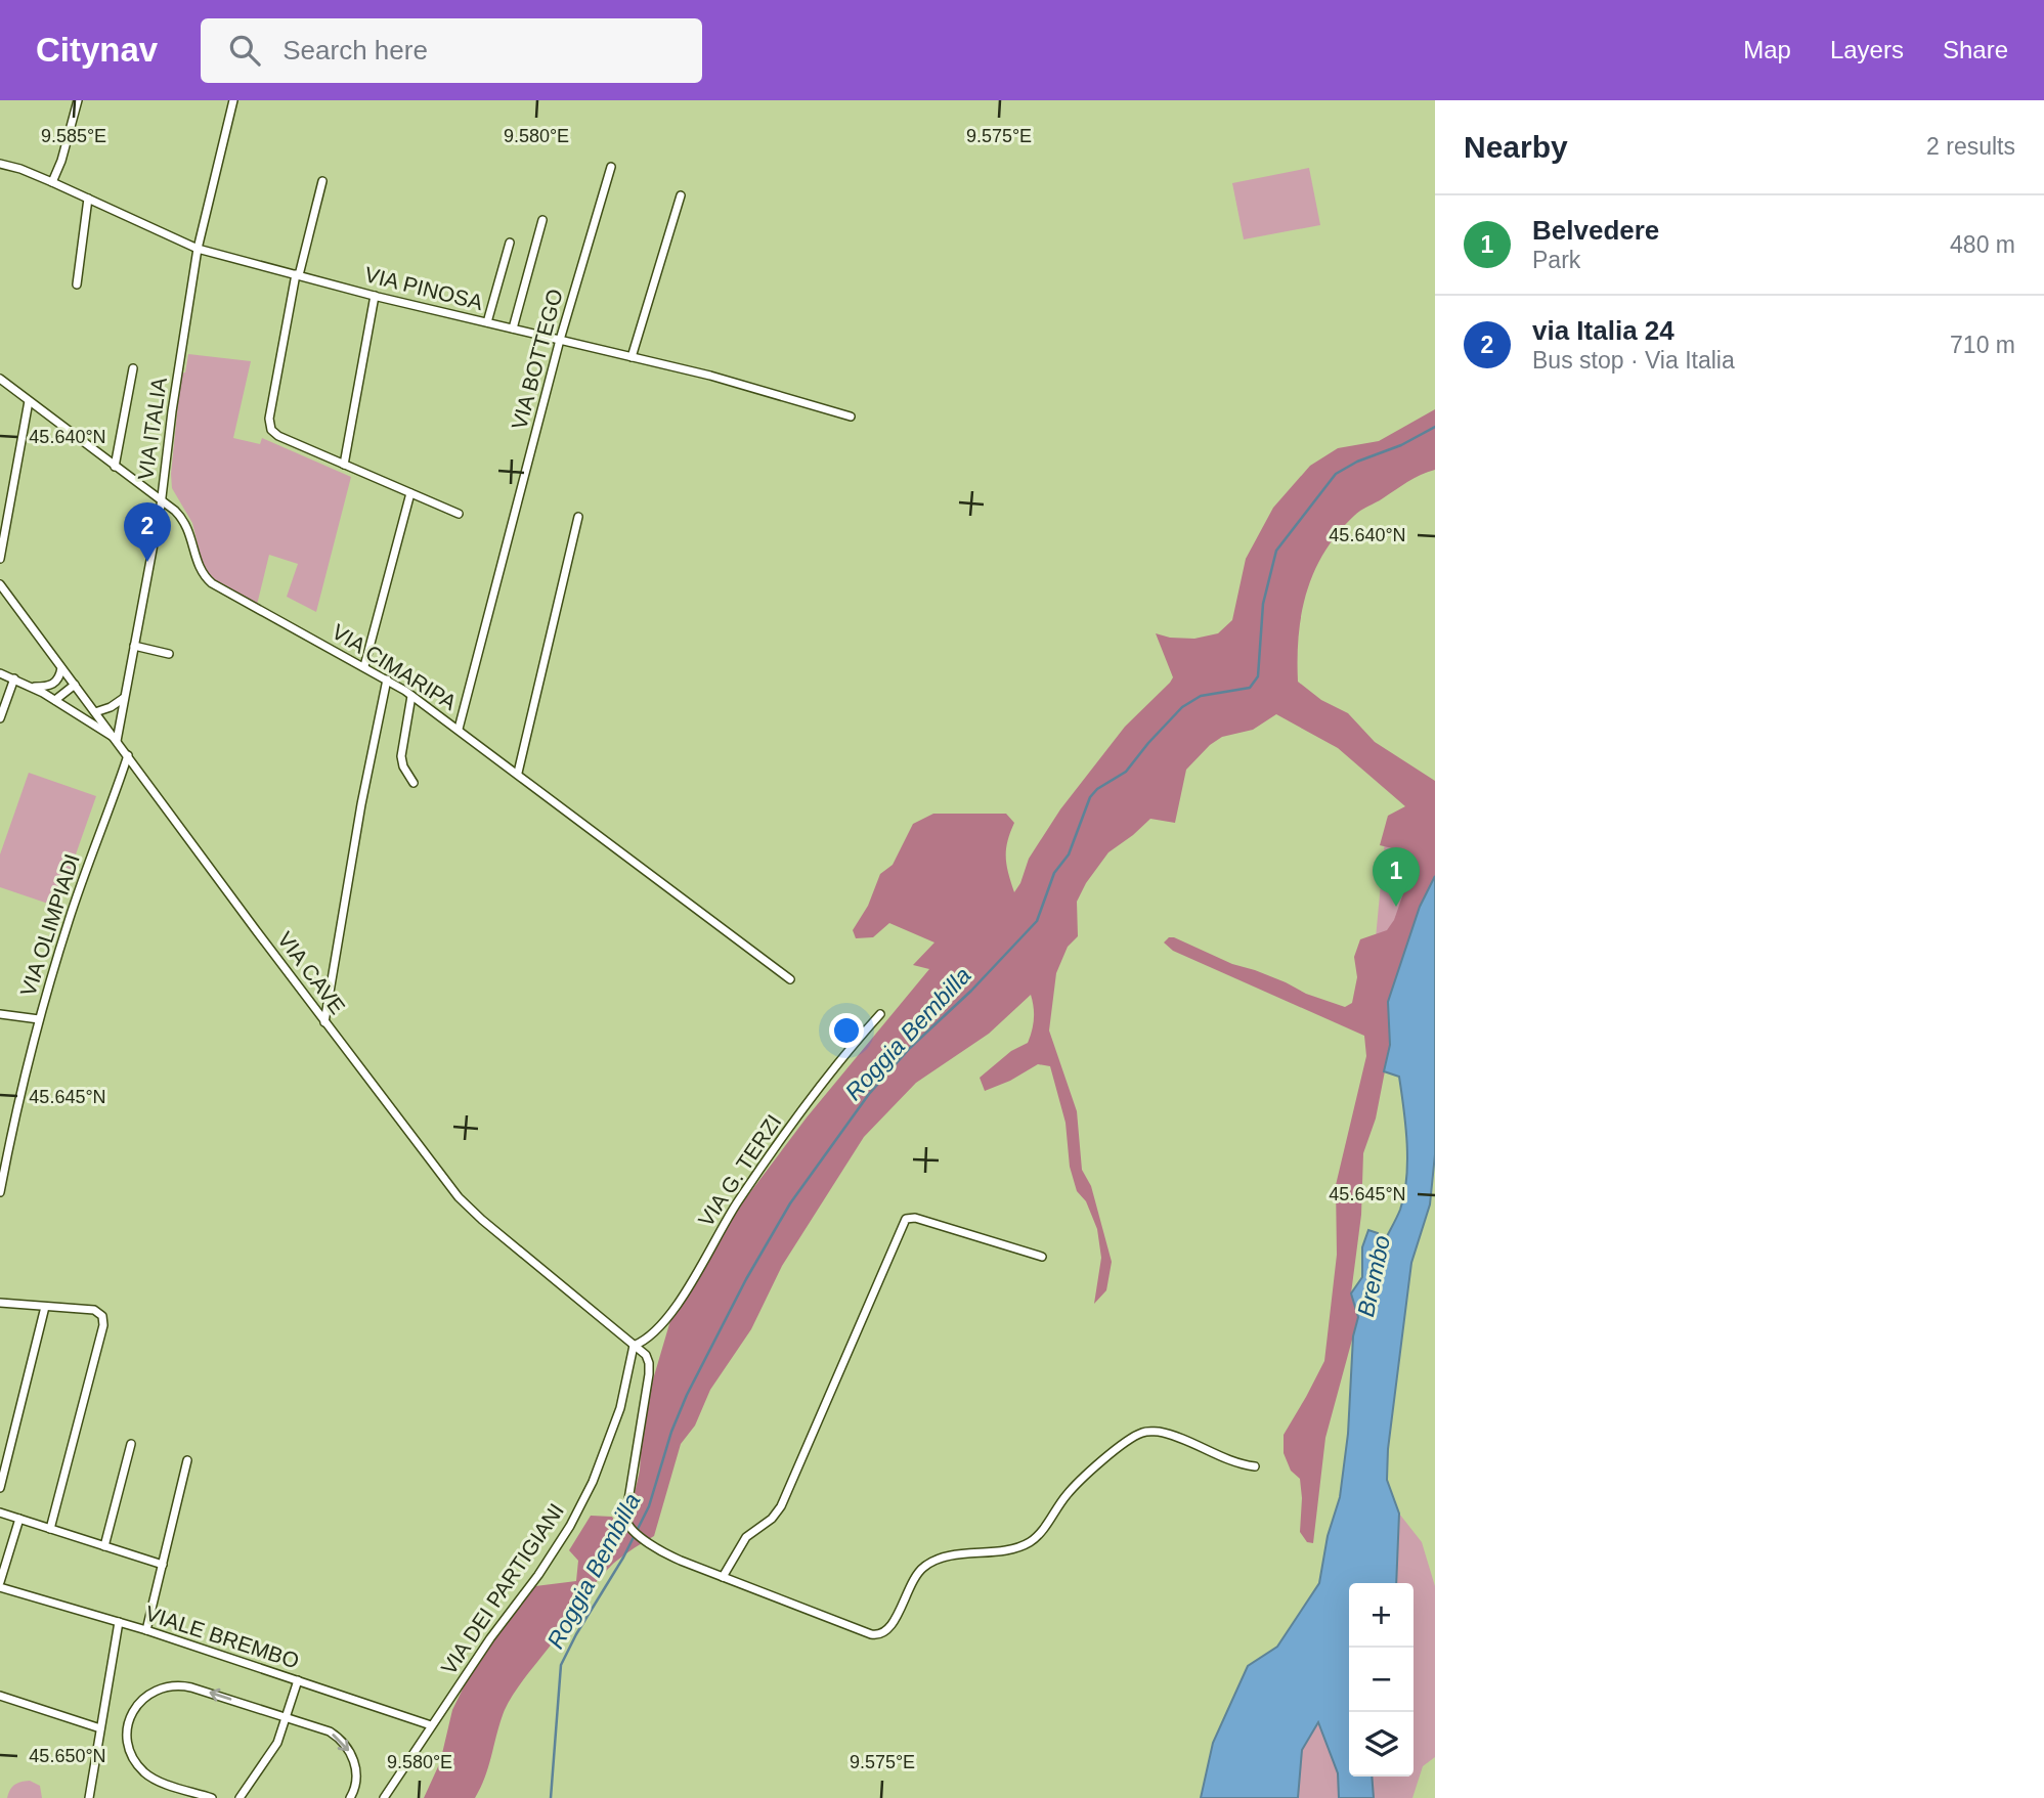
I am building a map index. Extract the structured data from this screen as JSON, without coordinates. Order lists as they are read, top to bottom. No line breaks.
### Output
{"streets":{"street":["VIA PINOSA","VIA BOTTEGO","VIA ITALIA","VIA CIMARIPA","VIA OLIMPIADI","VIA CAVE","VIA G. TERZI","VIA DEI PARTIGIANI","VIALE BREMBO"]},"crossings":[["VIA PINOSA","VIA BOTTEGO"],["VIA PINOSA","VIA ITALIA"],["VIA BOTTEGO","VIA CIMARIPA"],["VIA ITALIA","VIA CIMARIPA"],["VIA ITALIA","VIA CAVE"],["VIA OLIMPIADI","VIA CAVE"],["VIA CAVE","VIA G. TERZI"],["VIA CAVE","VIA DEI PARTIGIANI"],["VIA G. TERZI","VIA DEI PARTIGIANI"],["VIA DEI PARTIGIANI","VIALE BREMBO"]],"water":["Roggia Bembilla","Brembo"],"page":{"header":"Citynav","search":"Search here","nav":["Map","Layers","Share"],"heading":["Nearby","2 results"],"list":[{"mark":"1","name":"Belvedere","note":"Park","value":"480 m"},{"mark":"2","name":"via Italia 24","note":"Bus stop · Via Italia","value":"710 m"}],"pins":["2","1"],"map_buttons":["+","−"]},"coordinates":["9.585°E","9.580°E","9.575°E","45.640°N","45.645°N","45.650°N"]}
